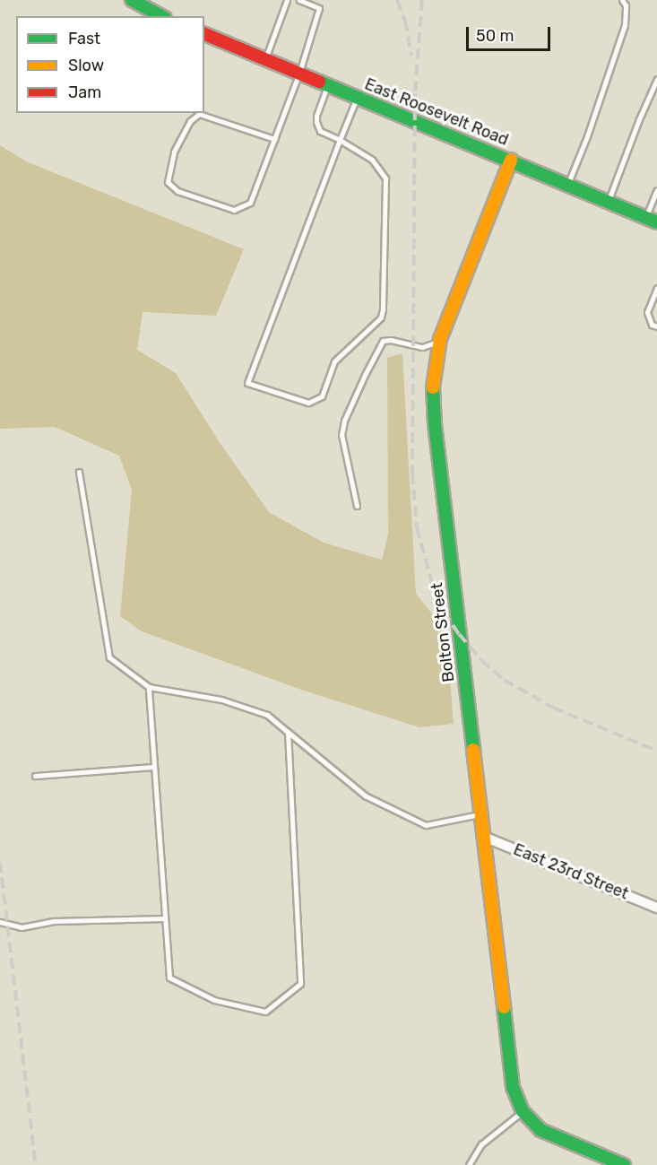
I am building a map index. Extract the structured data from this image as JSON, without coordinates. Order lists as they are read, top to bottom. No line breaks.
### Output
{"streets":{"street":["East Roosevelt Road","Bolton Street","East 23rd Street"]},"crossings":[["East Roosevelt Road","Bolton Street"],["Bolton Street","East 23rd Street"]],"legend":["Fast","Slow","Jam"],"scale_bar":"50 m"}
